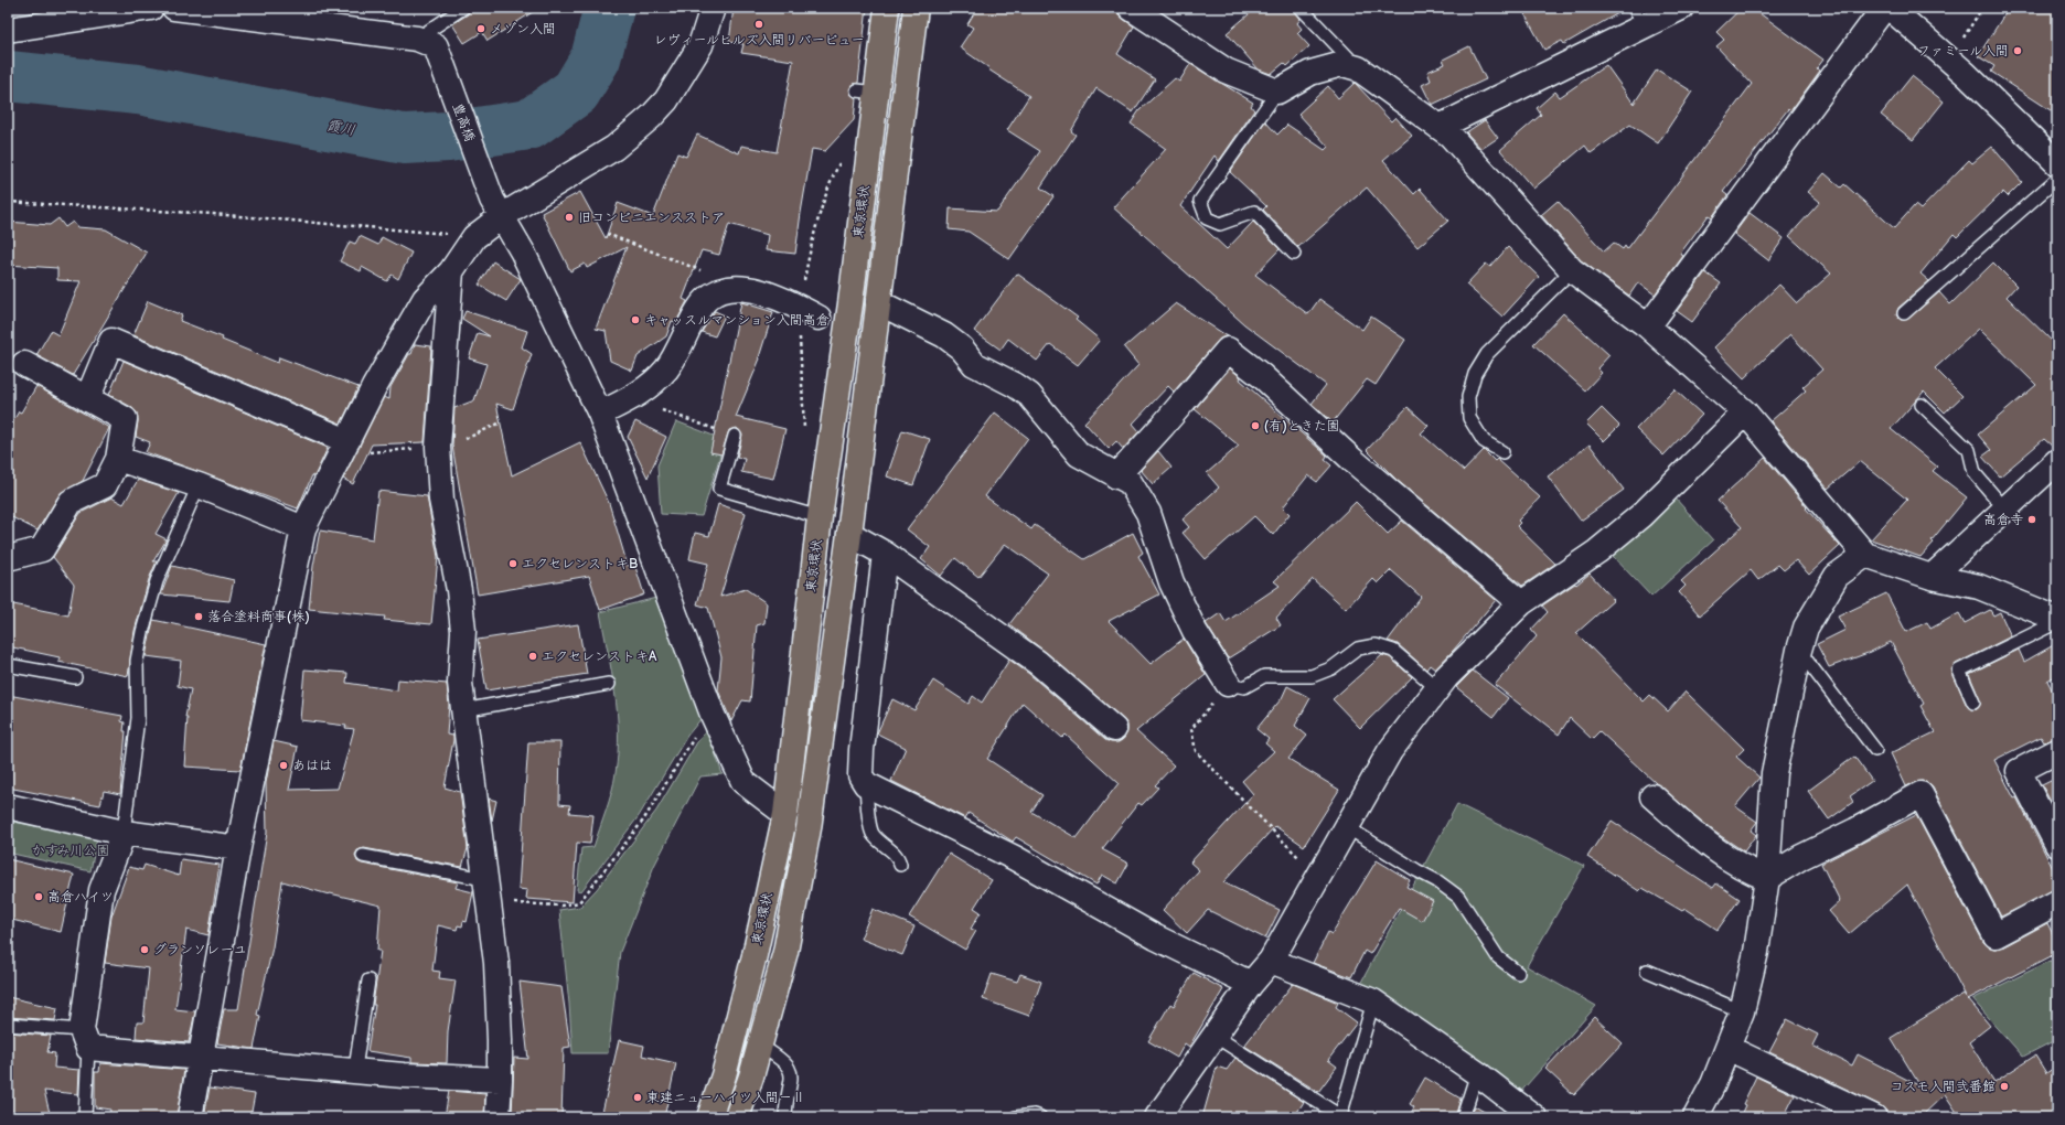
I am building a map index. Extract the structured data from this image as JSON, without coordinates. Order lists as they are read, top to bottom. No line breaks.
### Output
{"streets":{"highway":["東京環状"],"street":["豊高橋"]},"crossings":[["豊高橋","東京環状"]],"water":["霞川"],"parks":["かすみ川公園"],"places":["レヴィールヒルズ入間リバービュー","メゾン入間","ファミール入間","旧コンビニエンスストア","キャッスルマンション入間高倉","(有)ときた園","高倉寺","エクセレンストキB","落合塗料商事(株)","エクセレンストキA","あはは","高倉ハイツ","グランソレーユ","コスモ入間弐番館","東建ニューハイツ入間－Ⅱ"]}
